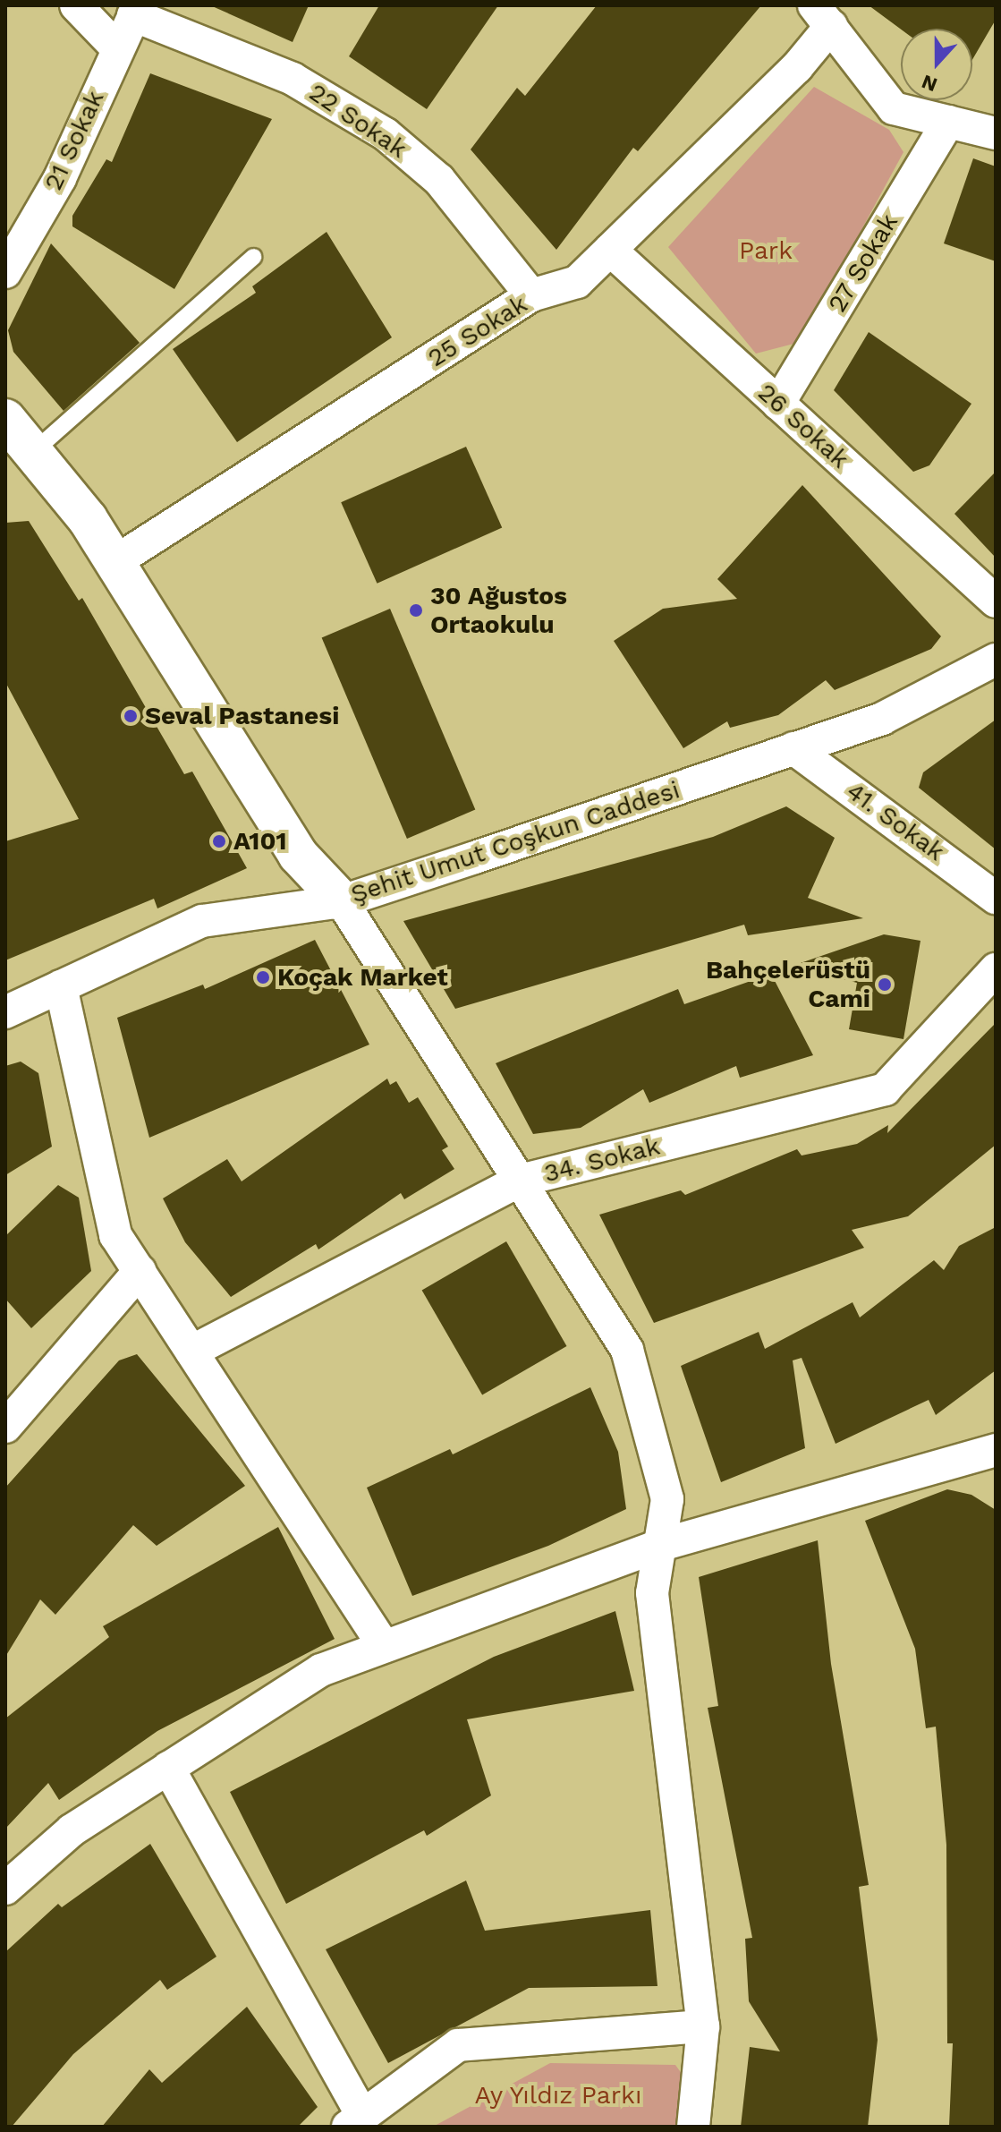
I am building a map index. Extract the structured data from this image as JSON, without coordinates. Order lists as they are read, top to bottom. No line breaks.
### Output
{"streets":{"street":["22 Sokak","21 Sokak","27 Sokak","25 Sokak","26 Sokak","41. Sokak","Şehit Umut Coşkun Caddesi","34. Sokak"]},"crossings":[["22 Sokak","21 Sokak"],["22 Sokak","25 Sokak"],["27 Sokak","26 Sokak"],["25 Sokak","26 Sokak"],["25 Sokak","Şehit Umut Coşkun Caddesi"],["41. Sokak","Şehit Umut Coşkun Caddesi"]],"parks":["Park","Ay Yıldız Parkı"],"places":["30 Ağustos Ortaokulu","Seval Pastanesi","A101","Koçak Market","Bahçelerüstü Cami"],"north":"bottom"}
